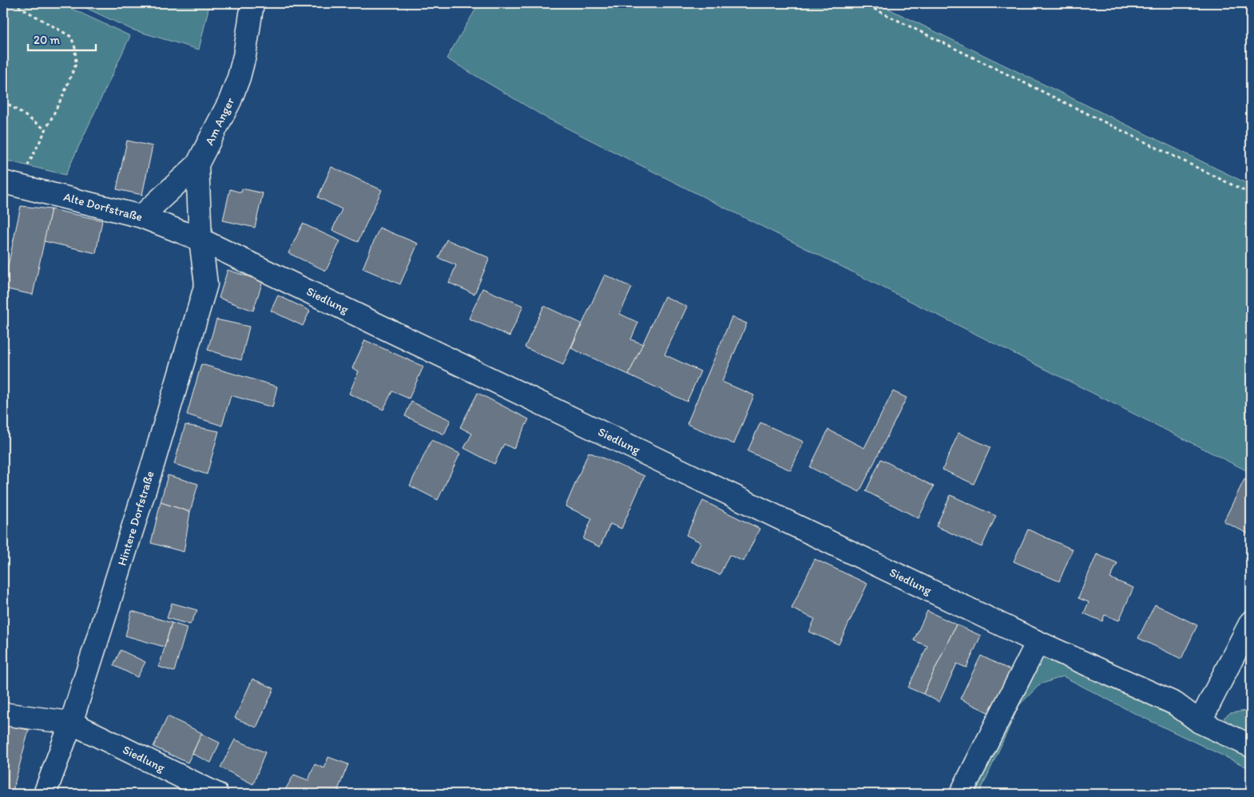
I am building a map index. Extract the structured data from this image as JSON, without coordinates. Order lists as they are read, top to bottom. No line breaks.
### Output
{"streets":{"street":["Am Anger","Alte Dorfstraße","Siedlung","Hintere Dorfstraße"]},"crossings":[["Am Anger","Alte Dorfstraße"],["Am Anger","Siedlung"],["Am Anger","Hintere Dorfstraße"],["Alte Dorfstraße","Siedlung"],["Alte Dorfstraße","Hintere Dorfstraße"],["Siedlung","Hintere Dorfstraße"]],"scale_bar":"20 m"}
